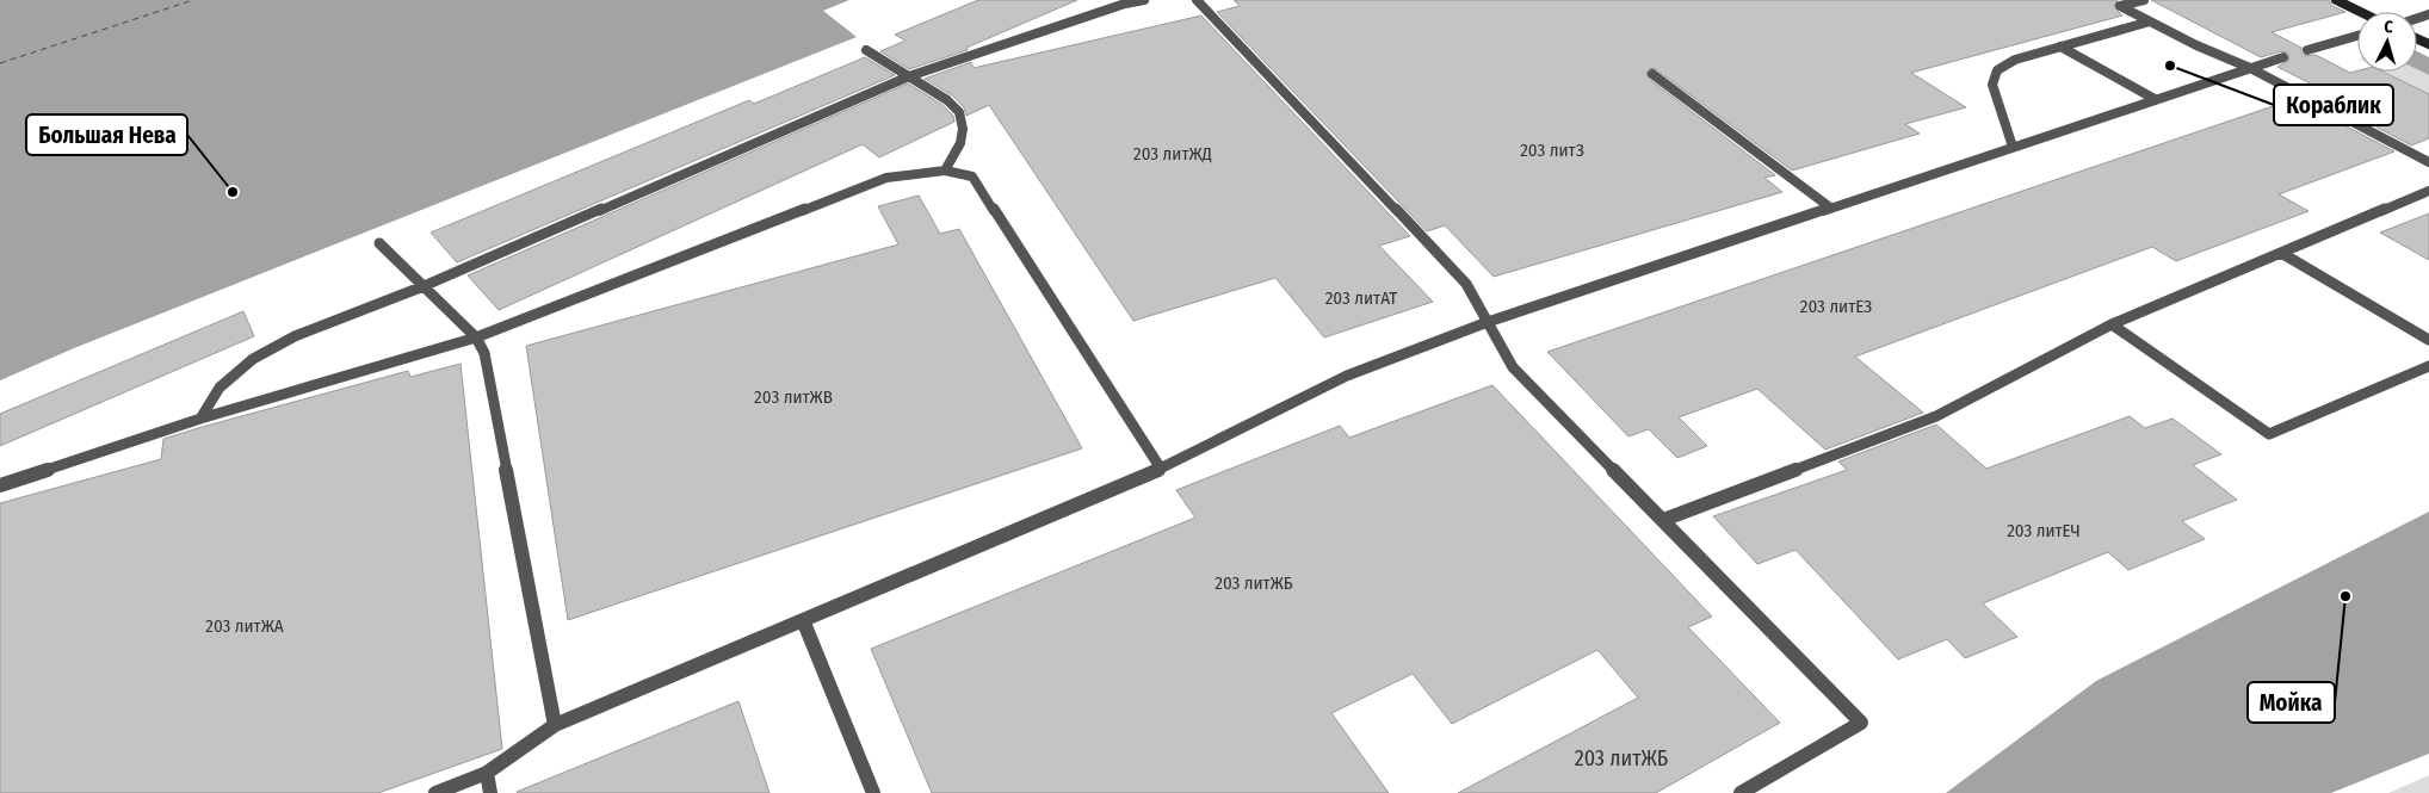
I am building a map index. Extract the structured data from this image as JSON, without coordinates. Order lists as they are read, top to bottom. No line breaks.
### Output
{"places":["Кораблик","Большая Нева","Мойка"],"house_numbers":["203 литЗ","203 литЖД","203 литАТ","203 литЕЗ","203 литЖВ","203 литЕЧ","203 литЖБ","203 литЖА","203 литЖБ"],"north":"top"}
